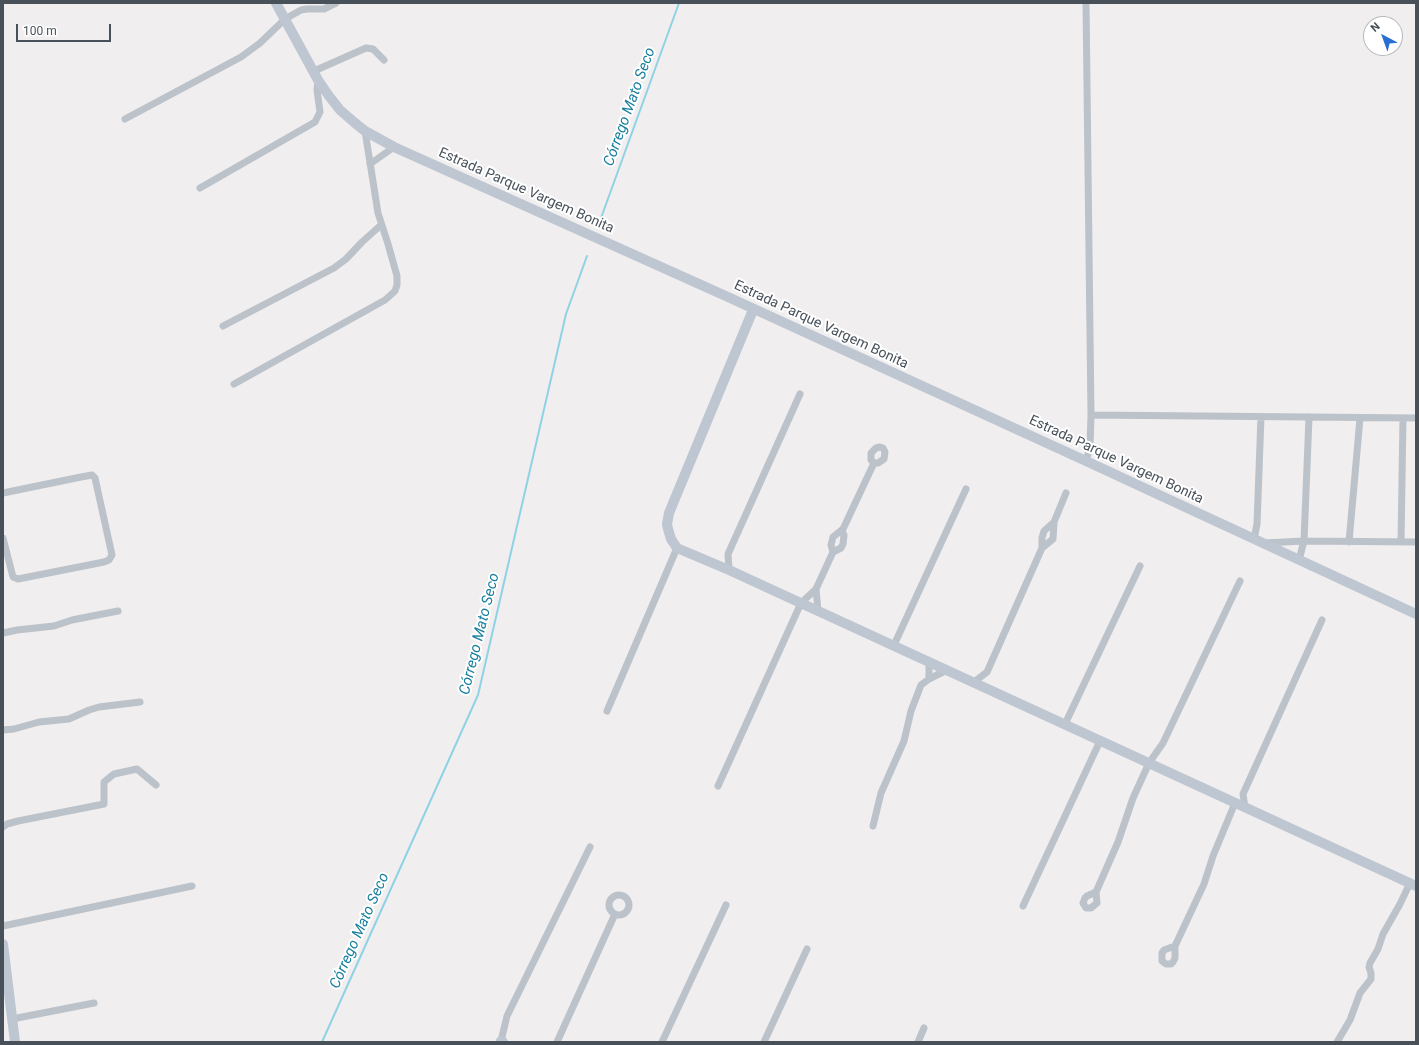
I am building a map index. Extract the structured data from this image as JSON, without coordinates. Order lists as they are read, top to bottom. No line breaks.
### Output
{"streets":{"main road":["Estrada Parque Vargem Bonita"]},"water":["Córrego Mato Seco"],"scale_bar":"100 m","north":"top left"}
